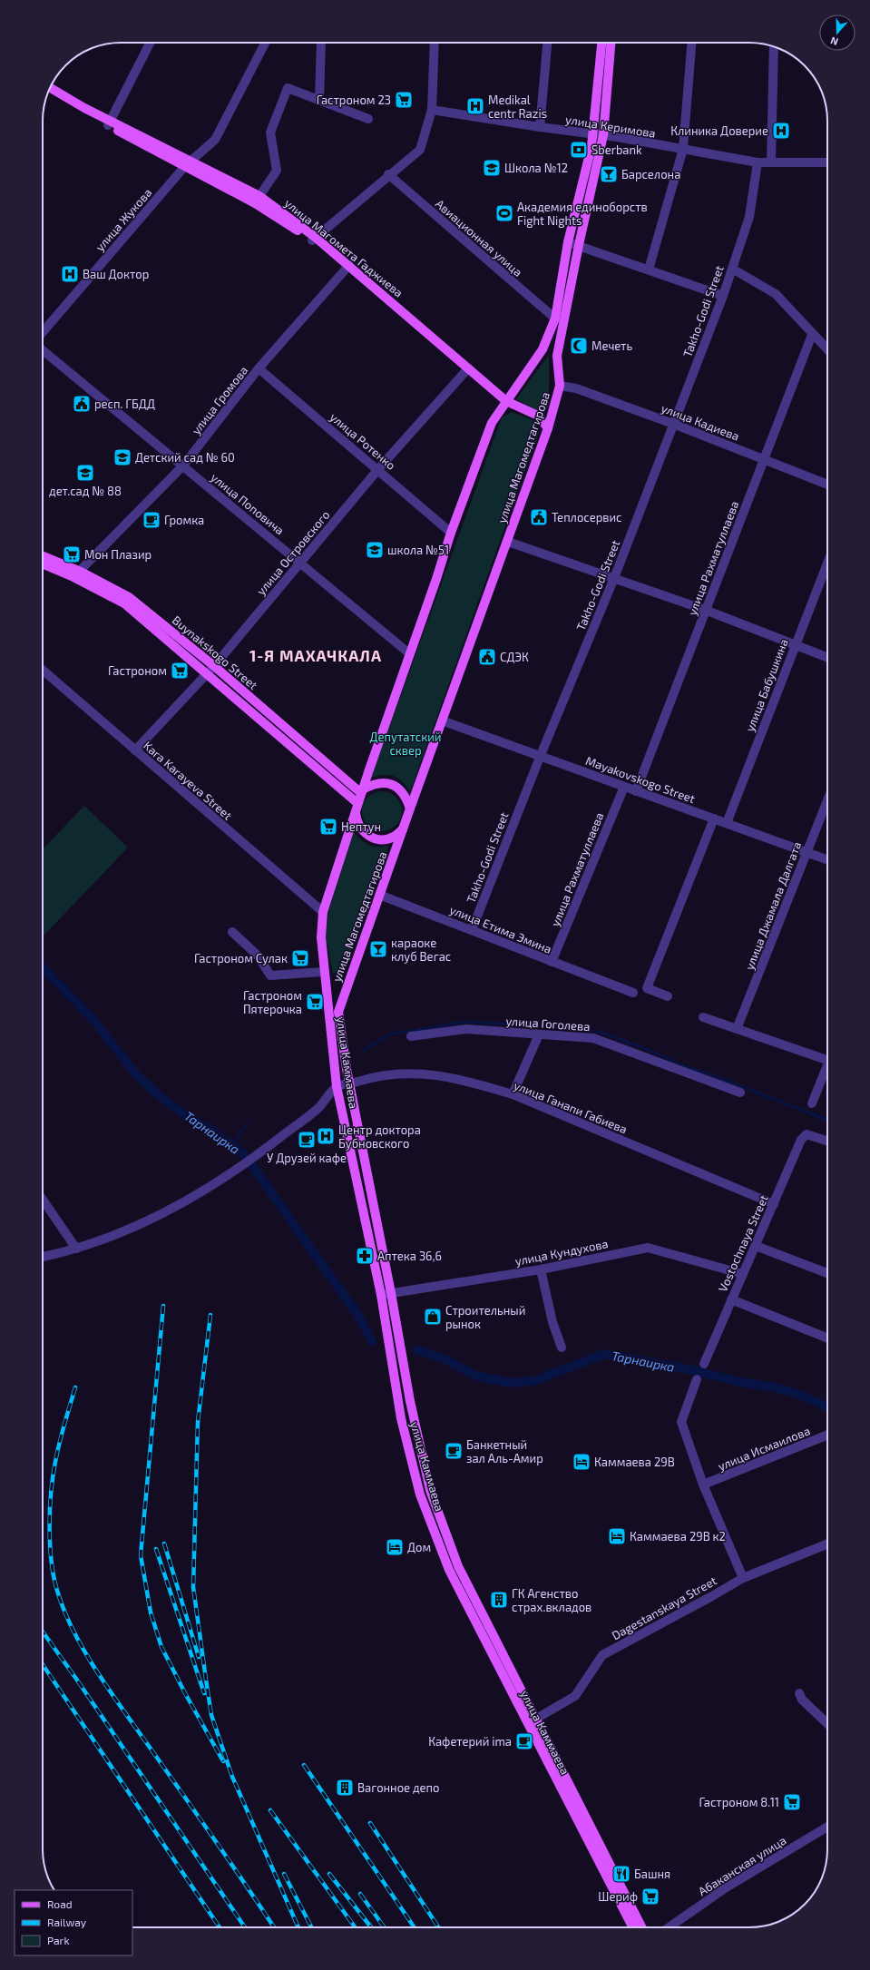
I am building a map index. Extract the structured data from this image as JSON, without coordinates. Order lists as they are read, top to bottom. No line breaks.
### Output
{"streets":{"main road":["улица Магомета Гаджиева","улица Магомедтагирова","Buynakskogo Street","улица Каммаева"],"street":["улица Керимова","улица Жукова","Авиационная улица","Takho-Godi Street","улица Громова","улица Кадиева","улица Ротенко","улица Поповича","улица Островского","улица Рахматуллаева","улица Бабушкина","Mayakovskogo Street","Kara Karayeva Street","улица Джамала Далгата","улица Етима Эмина","улица Гоголева","улица Ганапи Габиева","Vostochnaya Street","улица Кундухова","улица Исмаилова","Dagestanskaya Street","Абаканская улица"]},"crossings":[["улица Керимова","Takho-Godi Street"],["улица Керимова","улица Магомедтагирова"],["улица Жукова","улица Магомета Гаджиева"],["улица Магомета Гаджиева","улица Громова"],["улица Магомета Гаджиева","улица Магомедтагирова"],["улица Магомета Гаджиева","улица Островского"],["Takho-Godi Street","улица Кадиева"],["Takho-Godi Street","Mayakovskogo Street"],["Takho-Godi Street","улица Етима Эмина"],["улица Громова","улица Ротенко"],["улица Громова","улица Поповича"],["улица Громова","Buynakskogo Street"],["улица Кадиева","улица Магомедтагирова"],["улица Кадиева","улица Рахматуллаева"],["улица Ротенко","улица Островского"],["улица Магомедтагирова","Buynakskogo Street"],["улица Магомедтагирова","Mayakovskogo Street"],["улица Магомедтагирова","Kara Karayeva Street"],["улица Магомедтагирова","улица Етима Эмина"],["улица Магомедтагирова","улица Каммаева"],["улица Поповича","улица Островского"],["улица Островского","Buynakskogo Street"],["улица Островского","Kara Karayeva Street"],["улица Рахматуллаева","Mayakovskogo Street"],["улица Рахматуллаева","улица Етима Эмина"],["улица Бабушкина","Mayakovskogo Street"],["Mayakovskogo Street","улица Джамала Далгата"],["улица Каммаева","улица Ганапи Габиева"],["улица Каммаева","улица Кундухова"],["улица Каммаева","Dagestanskaya Street"],["улица Ганапи Габиева","Vostochnaya Street"],["Vostochnaya Street","улица Кундухова"]],"districts":["1-Я МАХАЧКАЛА"],"water":["Тарнаирка"],"parks":["Депутатский сквер"],"places":{"supermarket":["Гастроном 23","Мон Плазир","Гастроном","Нептун","Гастроном Сулак","Гастроном Пятерочка","Гастроном 8.11","Шериф"],"hospital":["Medikal centr Razis","Клиника Доверие","Ваш Доктор","Центр доктора Бубновского"],"bank":["Sberbank"],"school or university":["Школа №12","Детский сад № 60","дет.сад № 88","школа №51"],"bar":["Барселона","караоке клуб Вегас"],"sports":["Академия единоборств Fight Nights"],"mosque":["Мечеть"],"public building":["респ. ГБДД","Теплосервис","СДЭК"],"cafe":["Громка","У Друзей кафе","Банкетный зал Аль-Амир","Кафетерий ima"],"pharmacy":["Аптека 36,6"],"shop":["Строительный рынок"],"hotel":["Каммаева 29В","Каммаева 29В к2","Дом"],"building":["ГК Агенство страх.вкладов","Вагонное депо"],"restaurant":["Башня"]},"legend":["Road","Railway","Park"],"north":"bottom"}
